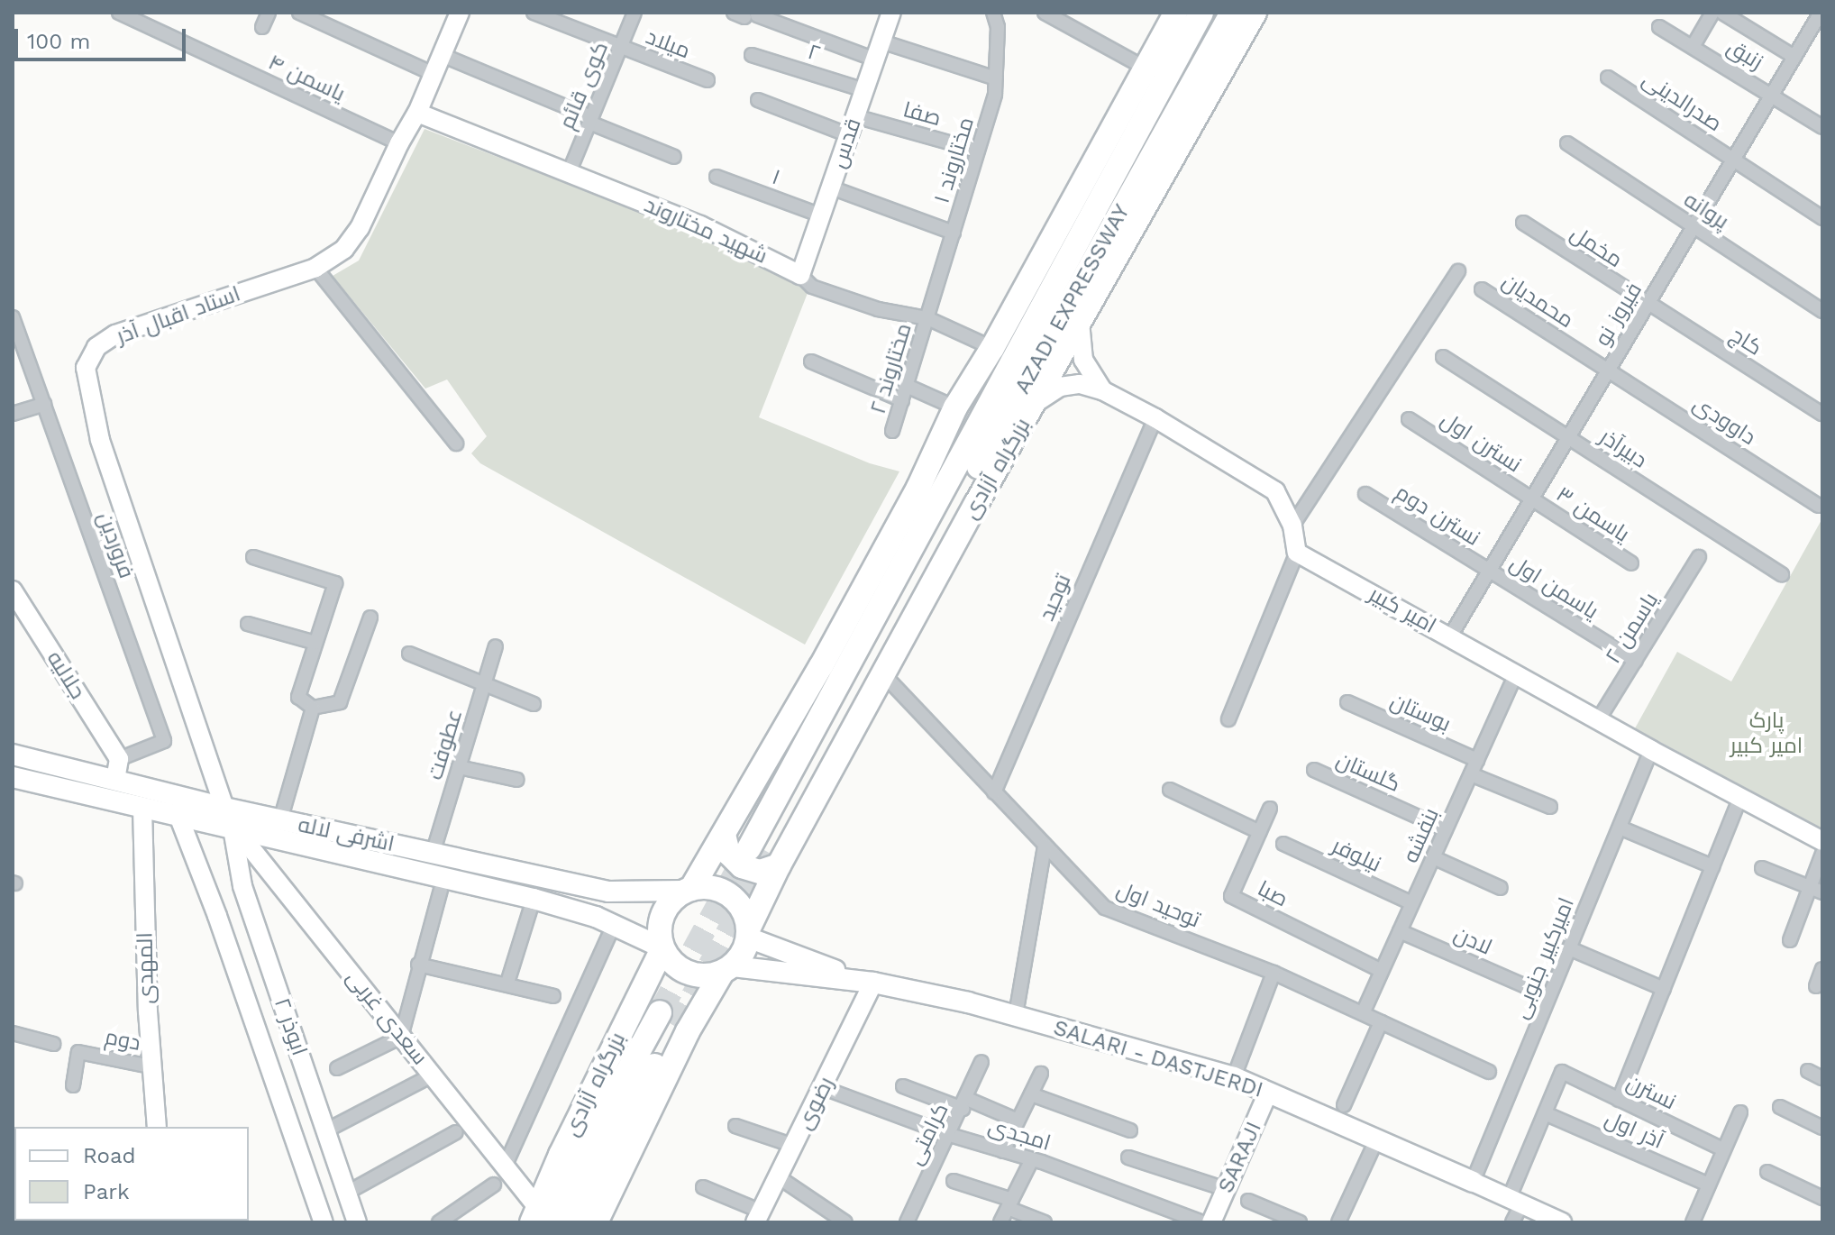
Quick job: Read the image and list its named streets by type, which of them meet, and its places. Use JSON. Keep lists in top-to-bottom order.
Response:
{
  "streets": {
    "highway": ["AZADI EXPRESSWAY", "بزرگراه آزادی"],
    "main road": ["اشرفی لاله", "SALARI - DASTJERDI"],
    "street": [
      "میلاد",
      "۲",
      "زنبق",
      "یاسمن ۴",
      "کوی قائم",
      "صدرالدینی",
      "صفا",
      "قدس",
      "مختاروند ۱",
      "۱",
      "پروانه",
      "شهید مختاروند",
      "مخمل",
      "محمدیان",
      "فیروز نو",
      "استاد اقبال آذر",
      "کاج",
      "مختاروند ۲",
      "داوودی",
      "نسترن اول",
      "دبیرآذر",
      "یاسمن ۳",
      "نسترن دوم",
      "فروردین",
      "یاسمن اول",
      "توحید",
      "امیر کبیر",
      "یاسمن ۲",
      "جلالیه",
      "بوستان",
      "عطوفت",
      "گلستان",
      "بنفشه",
      "نیلوفر",
      "صبا",
      "توحید اول",
      "لادن",
      "امیرکبیر جنوبی",
      "المهدی",
      "سعدی غربی",
      "ابوذر ۲",
      "دوم",
      "نسترن",
      "رضوی",
      "آذر اول",
      "کرامتی",
      "امجدی",
      "SARAJI"
    ]
  },
  "crossings": [
    ["میلاد", "کوی قائم"],
    ["۲", "قدس"],
    ["زنبق", "فیروز نو"],
    ["یاسمن ۴", "استاد اقبال آذر"],
    ["کوی قائم", "شهید مختاروند"],
    ["صدرالدینی", "فیروز نو"],
    ["صفا", "قدس"],
    ["صفا", "مختاروند ۱"],
    ["قدس", "۱"],
    ["قدس", "شهید مختاروند"],
    ["مختاروند ۱", "شهید مختاروند"],
    ["مختاروند ۱", "مختاروند ۲"],
    ["پروانه", "فیروز نو"],
    ["شهید مختاروند", "استاد اقبال آذر"],
    ["شهید مختاروند", "مختاروند ۲"],
    ["مخمل", "فیروز نو"],
    ["مخمل", "کاج"],
    ["AZADI EXPRESSWAY", "بزرگراه آزادی"],
    ["محمدیان", "فیروز نو"],
    ["محمدیان", "داوودی"],
    ["فیروز نو", "کاج"],
    ["فیروز نو", "داوودی"],
    ["فیروز نو", "نسترن اول"],
    ["فیروز نو", "دبیرآذر"],
    ["فیروز نو", "یاسمن ۳"],
    ["فیروز نو", "نسترن دوم"],
    ["فیروز نو", "یاسمن اول"],
    ["فیروز نو", "امیر کبیر"],
    ["استاد اقبال آذر", "اشرفی لاله"],
    ["نسترن اول", "یاسمن ۳"],
    ["بزرگراه آزادی", "اشرفی لاله"],
    ["بزرگراه آزادی", "توحید اول"],
    ["بزرگراه آزادی", "سعدی غربی"],
    ["بزرگراه آزادی", "SALARI - DASTJERDI"],
    ["نسترن دوم", "یاسمن اول"],
    ["فروردین", "جلالیه"],
    ["یاسمن اول", "یاسمن ۲"],
    ["توحید", "توحید اول"],
    ["امیر کبیر", "یاسمن ۲"],
    ["امیر کبیر", "بنفشه"],
    ["امیر کبیر", "امیرکبیر جنوبی"],
    ["بوستان", "بنفشه"],
    ["عطوفت", "اشرفی لاله"],
    ["گلستان", "بنفشه"],
    ["اشرفی لاله", "المهدی"],
    ["اشرفی لاله", "سعدی غربی"],
    ["اشرفی لاله", "ابوذر ۲"],
    ["اشرفی لاله", "SALARI - DASTJERDI"],
    ["بنفشه", "نیلوفر"],
    ["بنفشه", "صبا"],
    ["بنفشه", "توحید اول"],
    ["بنفشه", "لادن"],
    ["امیرکبیر جنوبی", "SALARI - DASTJERDI"],
    ["المهدی", "دوم"],
    ["سعدی غربی", "ابوذر ۲"],
    ["SALARI - DASTJERDI", "رضوی"],
    ["SALARI - DASTJERDI", "SARAJI"],
    ["نسترن", "آذر اول"],
    ["رضوی", "امجدی"],
    ["کرامتی", "امجدی"]
  ],
  "parks": ["پارک امیر کبیر"],
  "legend": ["Road", "Park"],
  "scale_bar": "100 m"
}
